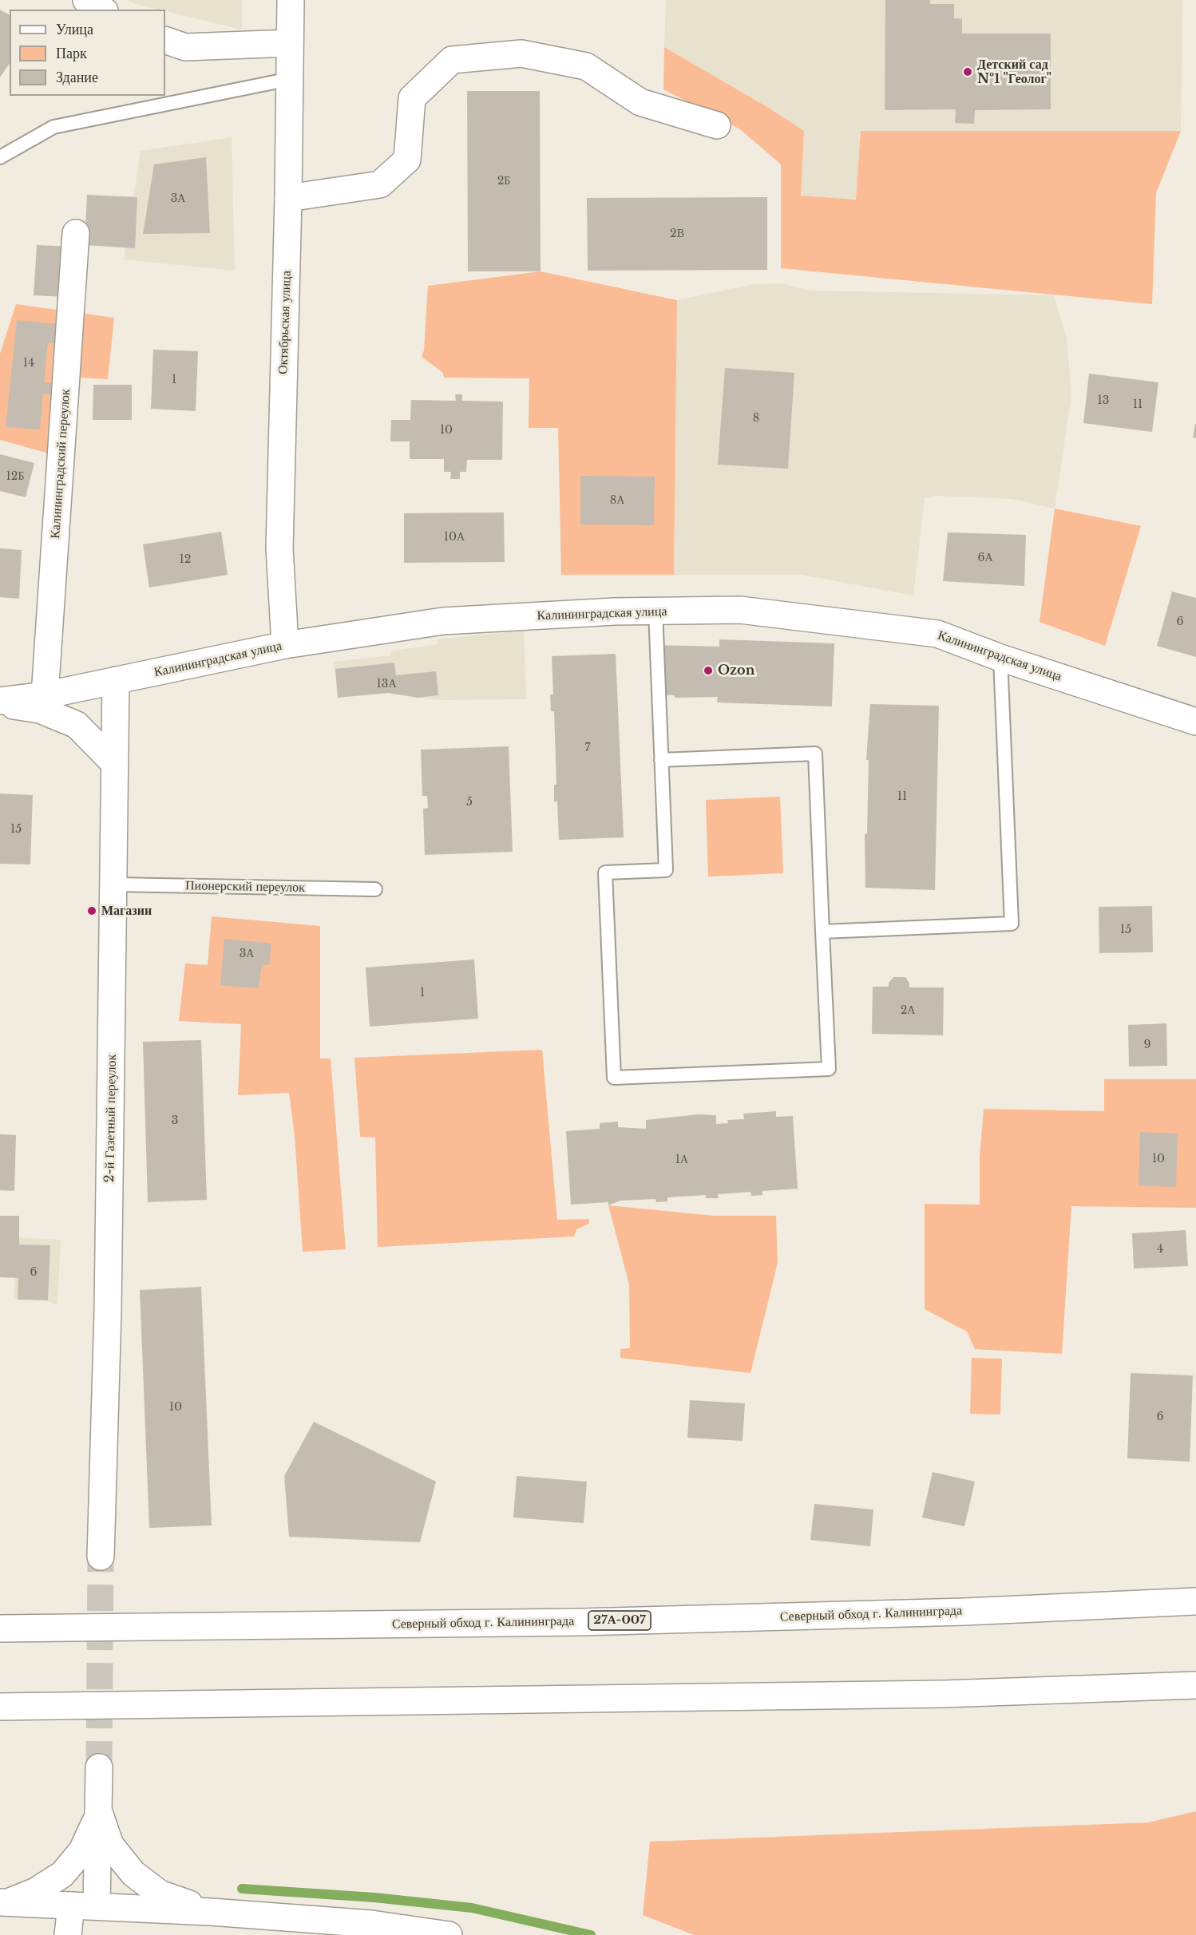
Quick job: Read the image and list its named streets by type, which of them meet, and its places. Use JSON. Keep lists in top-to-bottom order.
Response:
{
  "streets": {
    "main road": [
      "Октябрьская улица",
      "Калининградский переулок",
      "Калининградская улица",
      "2-й Газетный переулок",
      "Северный обход г. Калининграда",
      "27А-007"
    ],
    "lane": ["Пионерский переулок"]
  },
  "crossings": [
    ["Октябрьская улица", "Калининградская улица"],
    ["Калининградский переулок", "Калининградская улица"],
    ["Калининградская улица", "2-й Газетный переулок"],
    ["Пионерский переулок", "2-й Газетный переулок"]
  ],
  "places": ["Детский сад №1 \"Геолог\"", "Ozon", "Магазин"],
  "house_numbers": [
    "2Б",
    "3А",
    "2В",
    "14",
    "1",
    "13",
    "11",
    "8",
    "10",
    "12Б",
    "8А",
    "10А",
    "6А",
    "12",
    "6",
    "13А",
    "7",
    "11",
    "5",
    "15",
    "15",
    "3А",
    "1",
    "2А",
    "9",
    "3",
    "10",
    "1А",
    "4",
    "6",
    "10",
    "6"
  ],
  "legend": ["Улица", "Парк", "Здание"]
}
